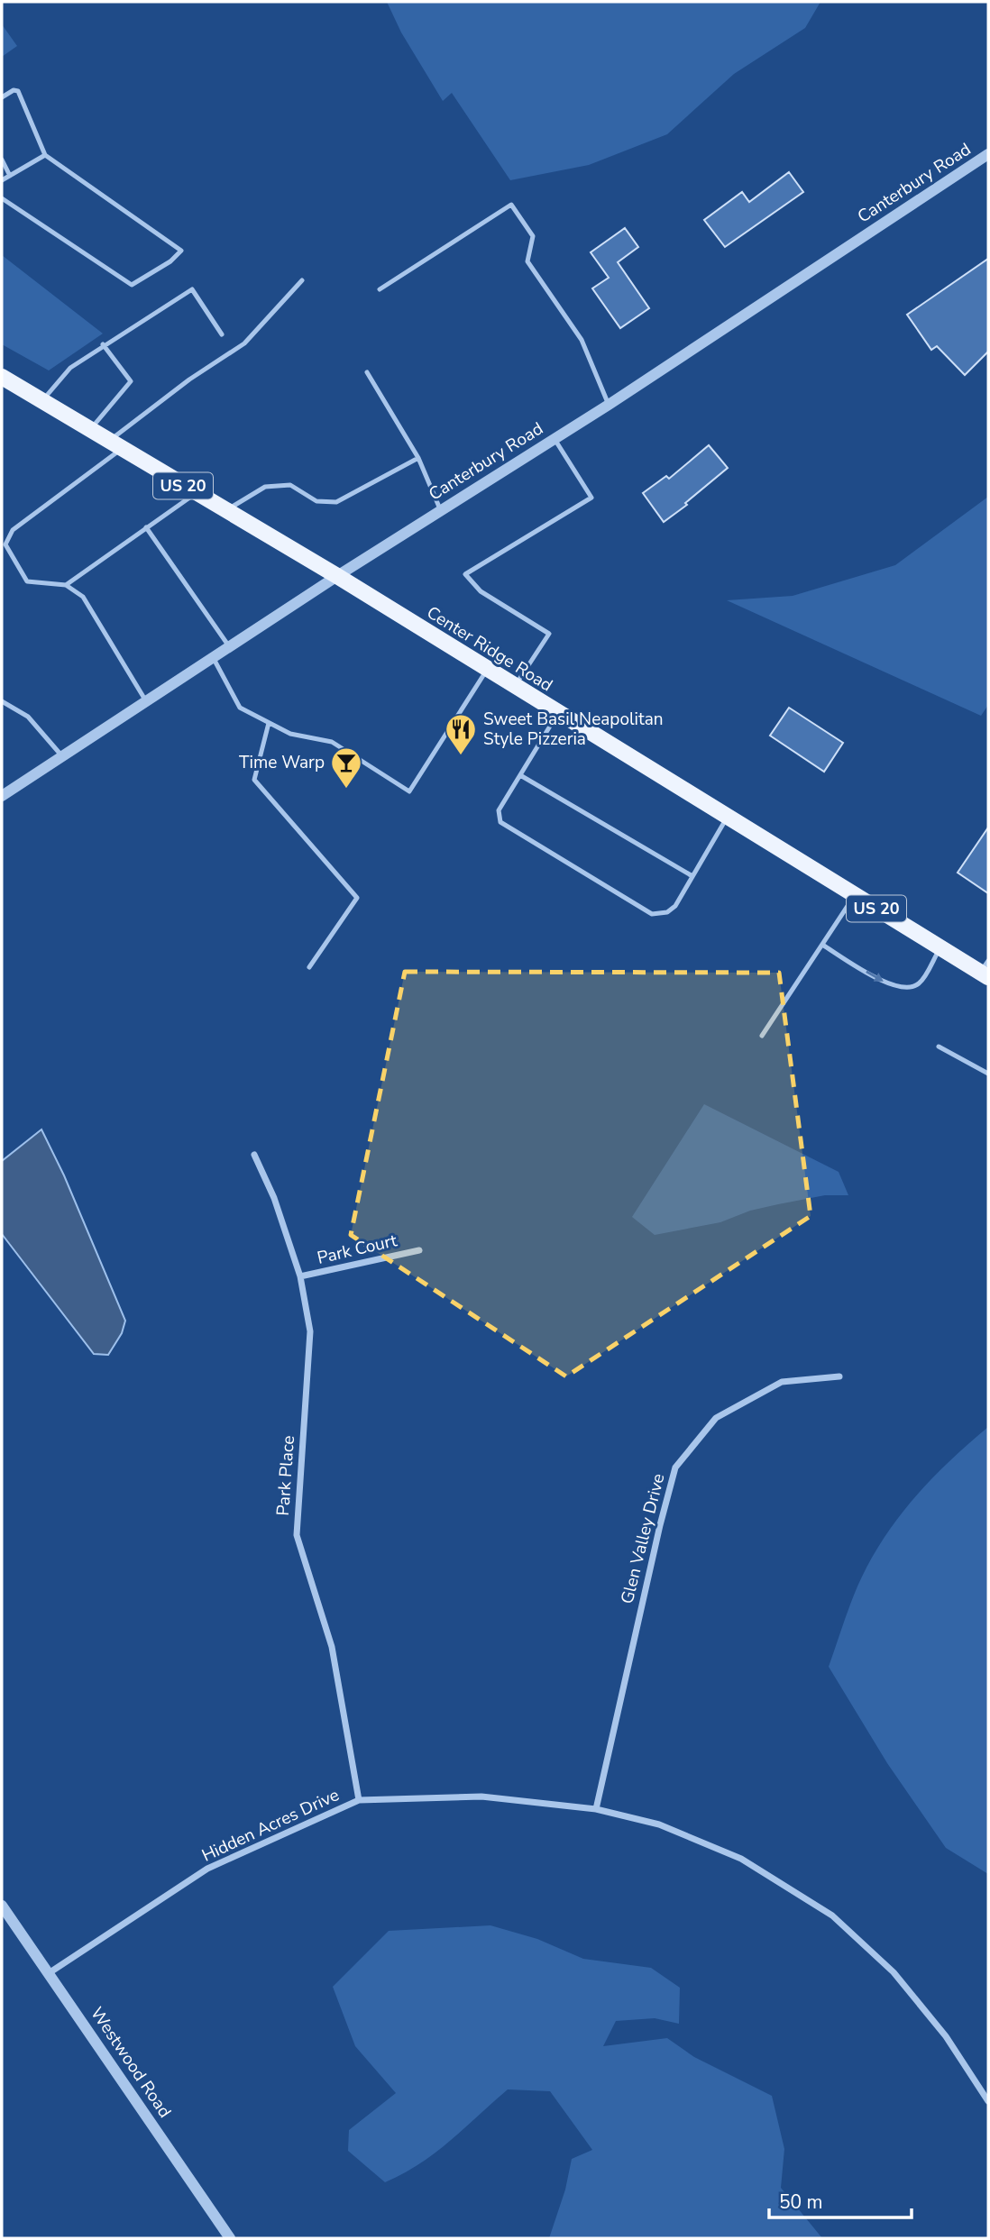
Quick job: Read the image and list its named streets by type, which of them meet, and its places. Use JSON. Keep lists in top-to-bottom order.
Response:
{
  "streets": {
    "main road": ["US 20", "Center Ridge Road"],
    "street": [
      "Canterbury Road",
      "Park Court",
      "Park Place",
      "Glen Valley Drive",
      "Hidden Acres Drive",
      "Westwood Road"
    ]
  },
  "crossings": [
    ["Canterbury Road", "Center Ridge Road"],
    ["Park Court", "Park Place"],
    ["Park Place", "Hidden Acres Drive"],
    ["Glen Valley Drive", "Hidden Acres Drive"],
    ["Hidden Acres Drive", "Westwood Road"]
  ],
  "places": {
    "restaurant": ["Sweet Basil Neapolitan Style Pizzeria"],
    "bar": ["Time Warp"]
  },
  "scale_bar": "50 m"
}
